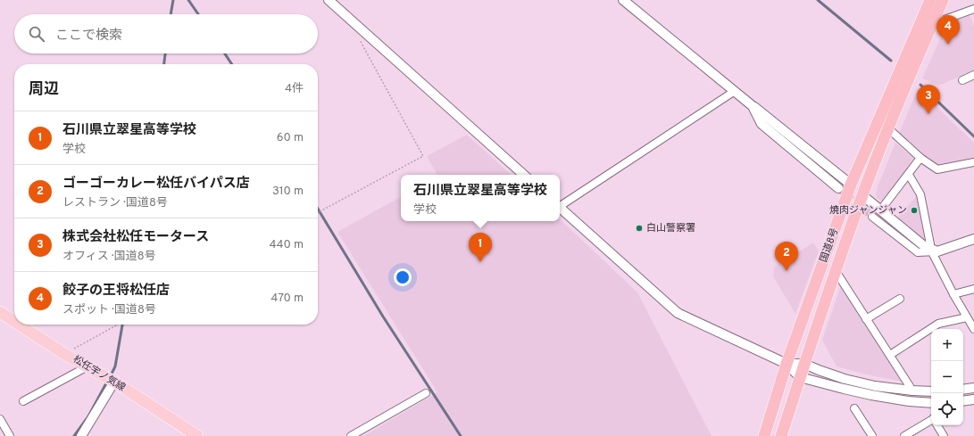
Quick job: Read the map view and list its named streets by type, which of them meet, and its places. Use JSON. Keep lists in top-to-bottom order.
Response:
{
  "streets": {
    "highway": ["国道8号"],
    "main road": ["松任宇ノ気線"]
  },
  "places": ["焼肉ジャンジャン", "白山警察署"],
  "page": {
    "search": "ここで検索",
    "pins": [
      "4",
      "3",
      "1",
      "2"
    ],
    "heading": ["周辺", "4件"],
    "list": [
      {
        "mark": "1",
        "name": "石川県立翠星高等学校",
        "note": "学校",
        "value": "60 m"
      },
      {
        "mark": "2",
        "name": "ゴーゴーカレー松任バイパス店",
        "note": "レストラン · 国道8号",
        "value": "310 m"
      },
      {
        "mark": "3",
        "name": "株式会社松任モータース",
        "note": "オフィス · 国道8号",
        "value": "440 m"
      },
      {
        "mark": "4",
        "name": "餃子の王将松任店",
        "note": "スポット · 国道8号",
        "value": "470 m"
      }
    ],
    "popup": ["石川県立翠星高等学校", "学校"],
    "map_buttons": ["+", "−"]
  }
}
